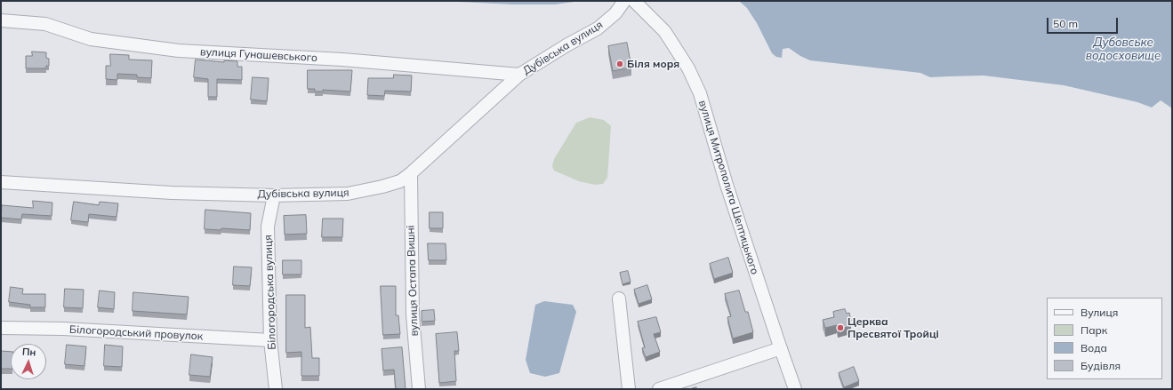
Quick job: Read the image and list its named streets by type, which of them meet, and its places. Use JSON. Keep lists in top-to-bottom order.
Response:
{
  "streets": {
    "street": [
      "Дубівська вулиця",
      "вулиця Гунашевського",
      "вулиця Митрополита Шептицького",
      "вулиця Остапа Вишні",
      "Білогородська вулиця",
      "Білогородський провулок"
    ]
  },
  "crossings": [
    ["Дубівська вулиця", "вулиця Гунашевського"],
    ["Дубівська вулиця", "вулиця Остапа Вишні"],
    ["Дубівська вулиця", "Білогородська вулиця"],
    ["Білогородська вулиця", "Білогородський провулок"]
  ],
  "water": ["Дубовське водосховище"],
  "places": ["Біля моря", "Церква Пресвятої Тройці"],
  "legend": [
    "Вулиця",
    "Парк",
    "Вода",
    "Будівля"
  ],
  "scale_bar": "50 m",
  "north": "top"
}
